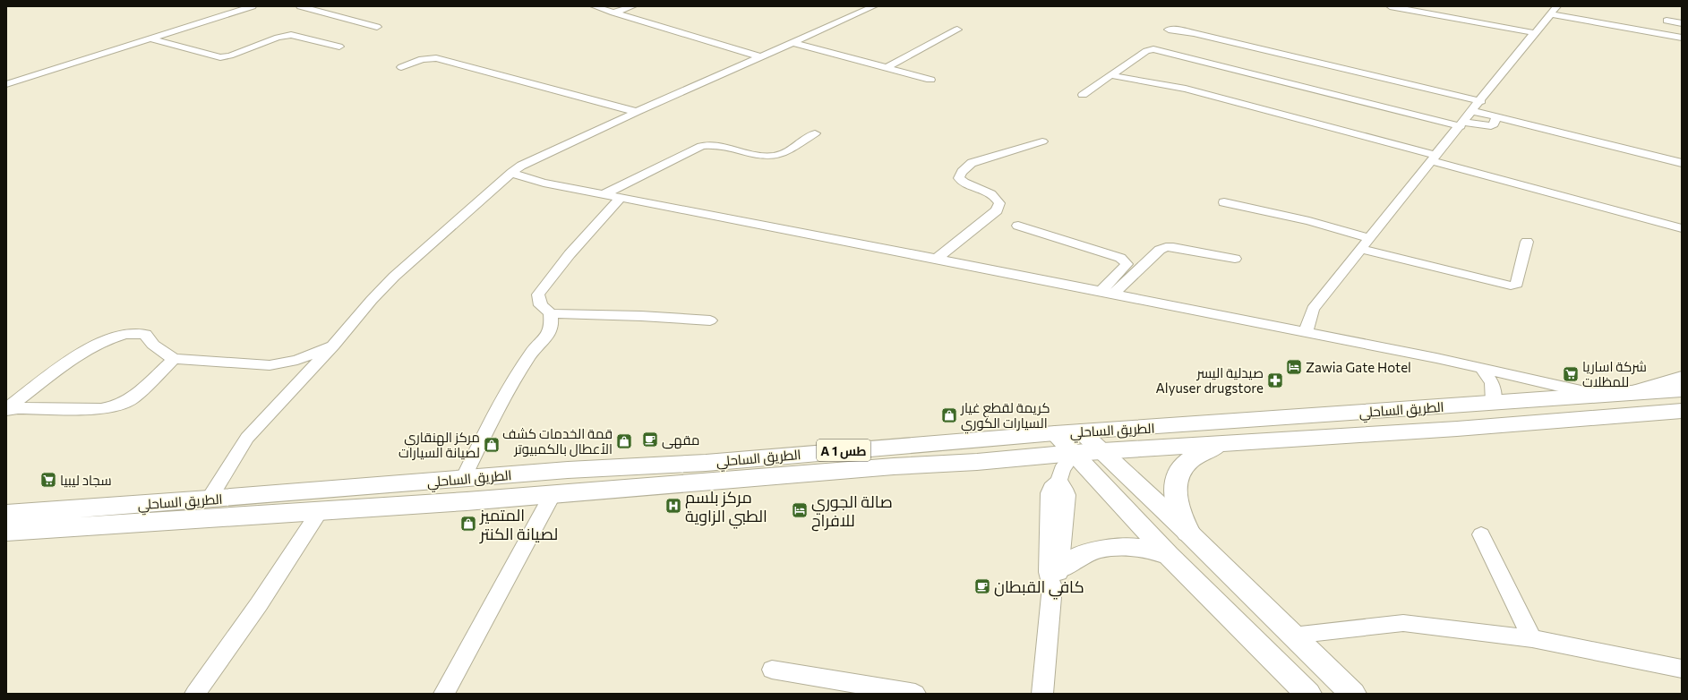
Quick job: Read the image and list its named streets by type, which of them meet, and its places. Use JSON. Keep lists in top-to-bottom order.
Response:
{
  "streets": {
    "highway": ["الطريق الساحلي", "A 1 طس"]
  },
  "places": {
    "hotel": ["Zawia Gate Hotel", "صالة الجوري للافراح"],
    "supermarket": ["شركة اساريا للمظلات", "سجاد ليبيا"],
    "pharmacy": ["صيدلية اليسر Alyuser drugstore"],
    "shop": [
      "كريمة لقطع غيار السيارات الكوري",
      "قمة الخدمات كشف الأعطال بالكمبيوتر",
      "مركز الهنقاري لصيانة السيارات",
      "المتميز لصيانة الكنتر"
    ],
    "cafe": ["مقهى", "كافي القبطان"],
    "hospital": ["مركز بلسم الطبي الزاوية"]
  }
}
